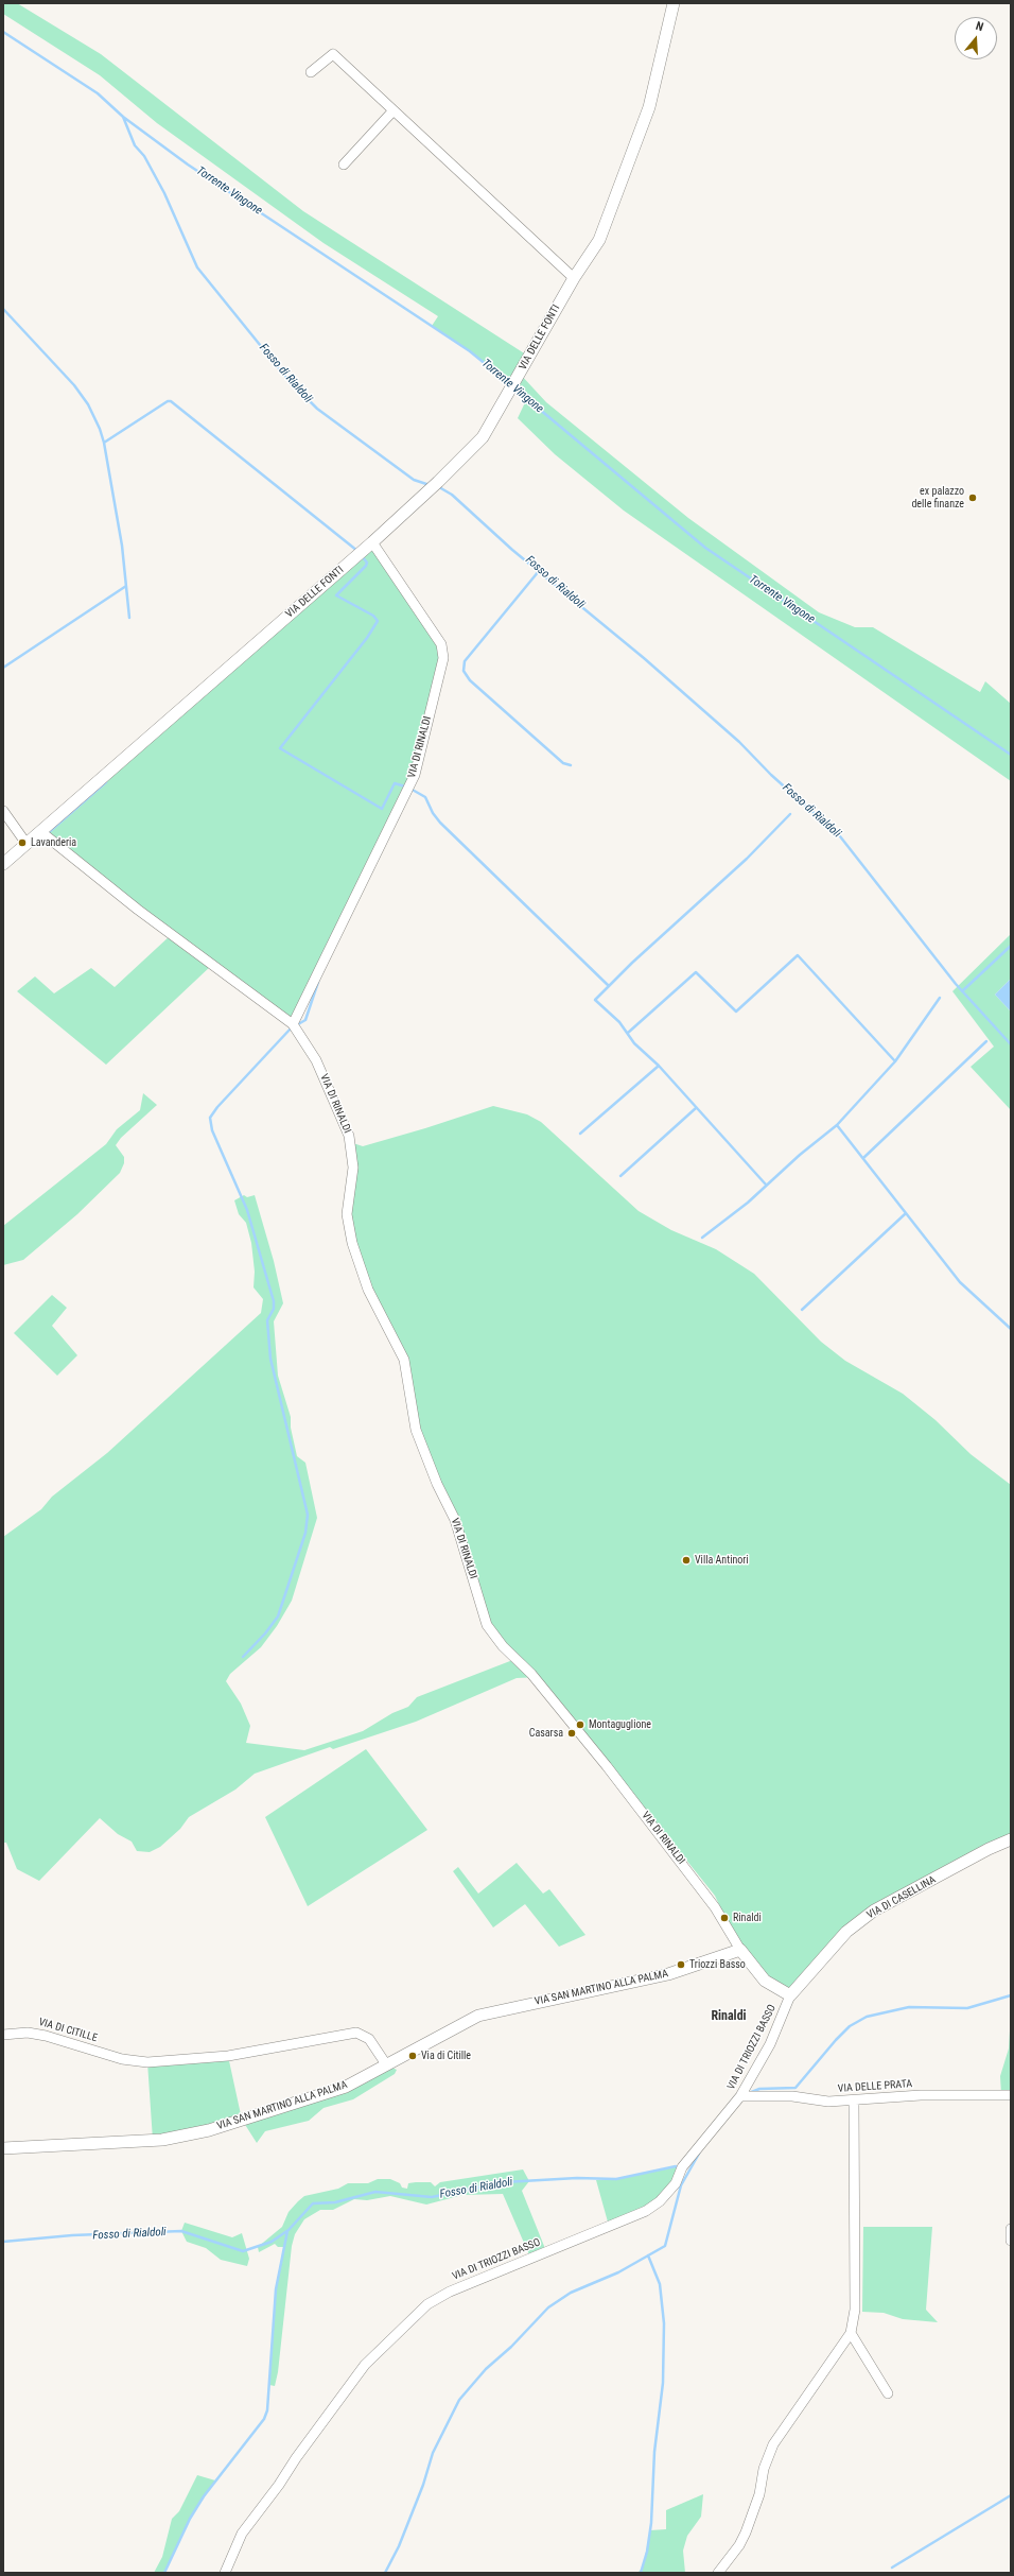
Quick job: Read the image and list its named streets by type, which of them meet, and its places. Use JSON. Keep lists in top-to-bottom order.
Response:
{
  "streets": {
    "street": [
      "VIA DELLE FONTI",
      "VIA DI RINALDI",
      "VIA DI CASELLINA",
      "VIA SAN MARTINO ALLA PALMA",
      "VIA DI CITILLE",
      "VIA DI TRIOZZI BASSO",
      "VIA DELLE PRATA"
    ]
  },
  "crossings": [
    ["VIA DELLE FONTI", "VIA DI RINALDI"],
    ["VIA DI RINALDI", "VIA DI CASELLINA"],
    ["VIA DI RINALDI", "VIA SAN MARTINO ALLA PALMA"],
    ["VIA DI RINALDI", "VIA DI TRIOZZI BASSO"],
    ["VIA DI CASELLINA", "VIA DI TRIOZZI BASSO"],
    ["VIA SAN MARTINO ALLA PALMA", "VIA DI CITILLE"],
    ["VIA DI TRIOZZI BASSO", "VIA DELLE PRATA"]
  ],
  "districts": ["Rinaldi"],
  "water": ["Torrente Vingone", "Fosso di Rialdoli"],
  "places": [
    "ex palazzo delle finanze",
    "Lavanderia",
    "Villa Antinori",
    "Montaguglione",
    "Casarsa",
    "Rinaldi",
    "Triozzi Basso",
    "Via di Citille"
  ],
  "north": "top"
}
